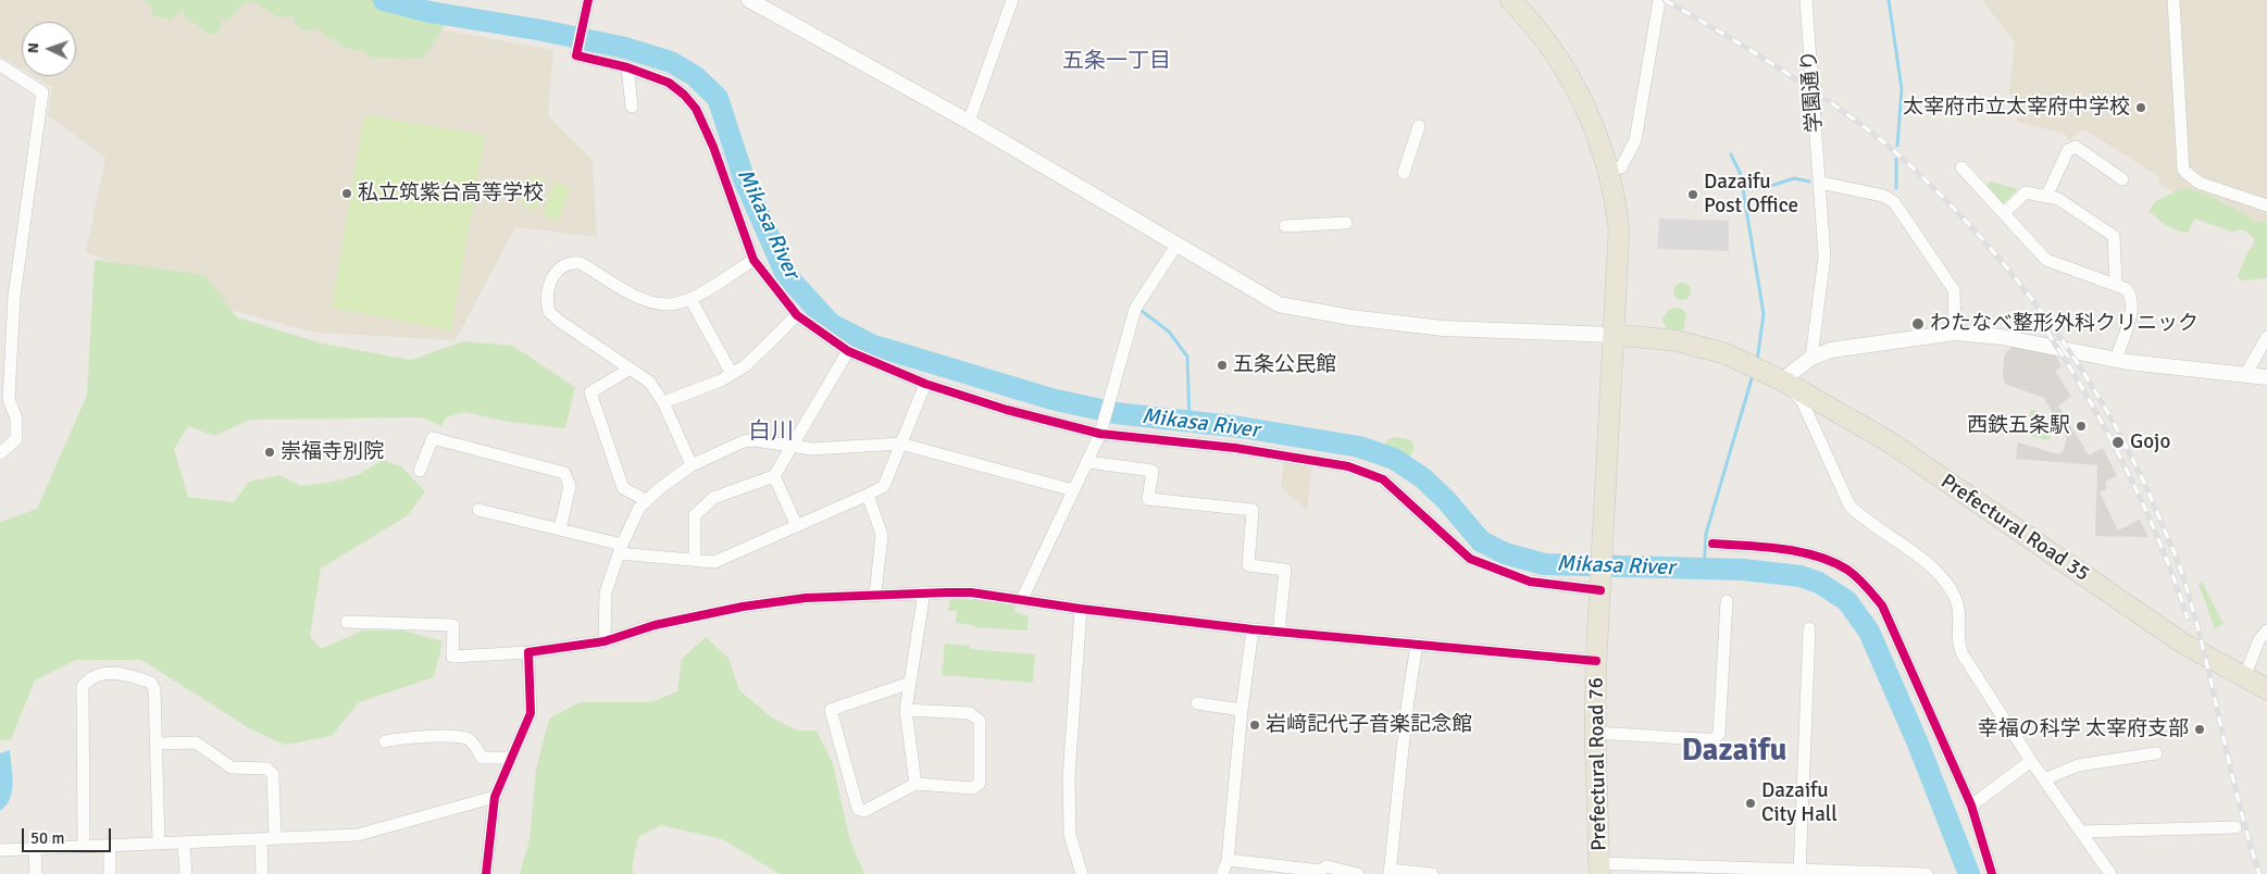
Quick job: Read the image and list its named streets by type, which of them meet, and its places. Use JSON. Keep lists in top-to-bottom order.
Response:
{
  "streets": {
    "main road": ["Prefectural Road 35", "Prefectural Road 76"],
    "street": ["学園通り"]
  },
  "crossings": [
    ["Prefectural Road 35", "Prefectural Road 76"]
  ],
  "districts": ["五条一丁目", "白川", "Dazaifu"],
  "water": ["Mikasa River"],
  "places": [
    "太宰府市立太宰府中学校",
    "私立筑紫台高等学校",
    "Dazaifu Post Office",
    "わたなべ整形外科クリニック",
    "五条公民館",
    "西鉄五条駅",
    "Gojo",
    "崇福寺別院",
    "岩﨑記代子音楽記念館",
    "幸福の科学 太宰府支部",
    "Dazaifu City Hall"
  ],
  "scale_bar": "50 m",
  "north": "left"
}
